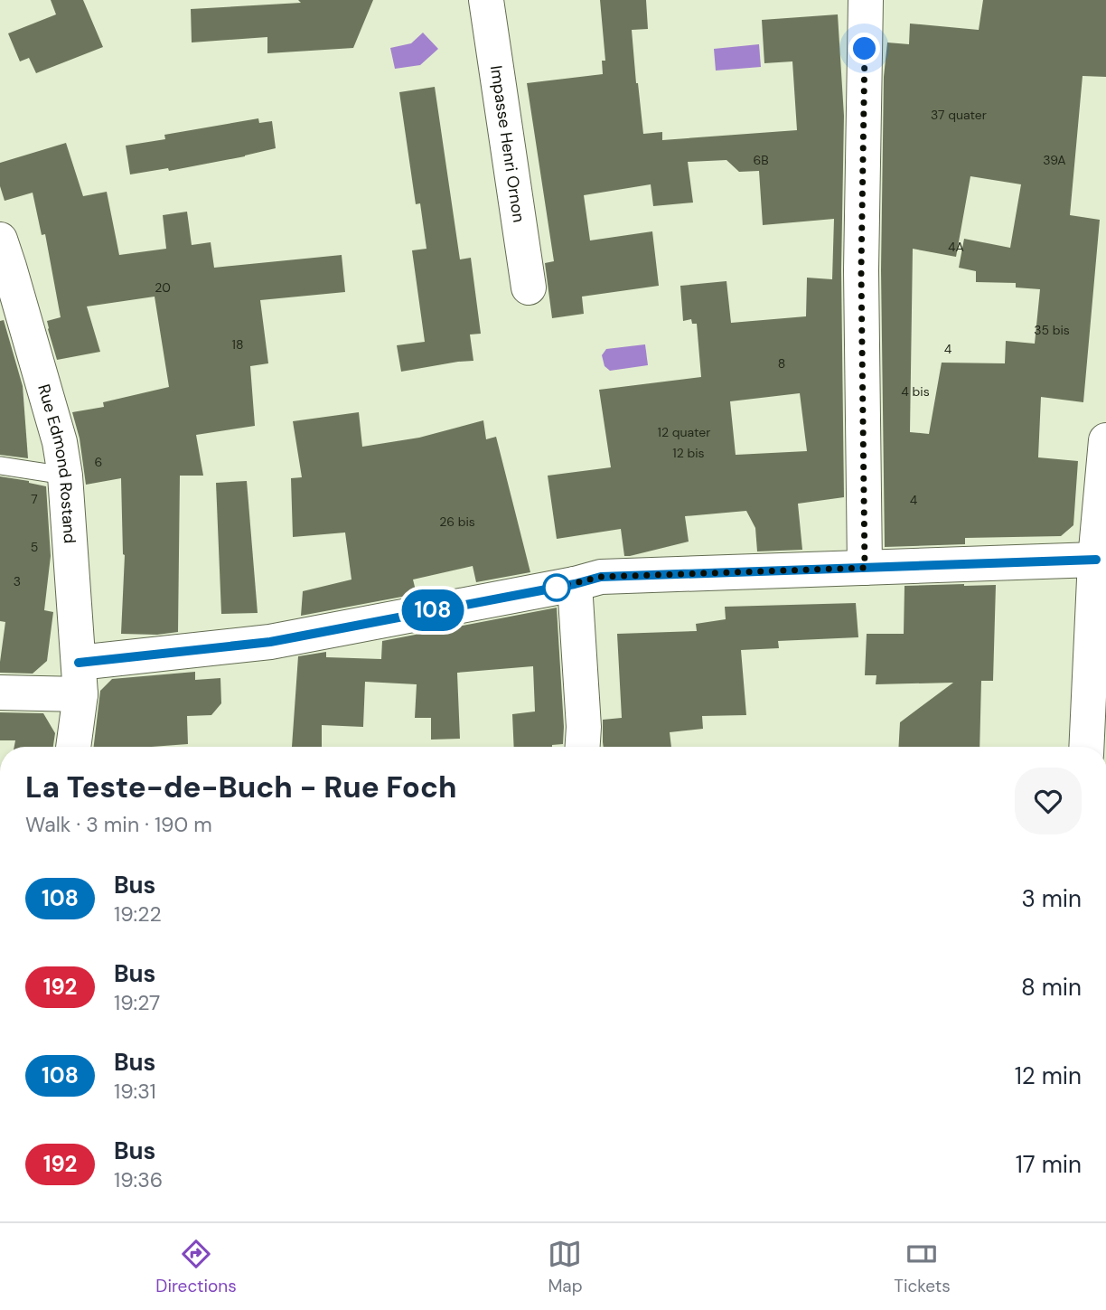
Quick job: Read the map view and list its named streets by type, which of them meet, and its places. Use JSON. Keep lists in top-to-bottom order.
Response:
{
  "streets": {
    "street": ["Impasse Henri Ornon", "Rue Edmond Rostand"]
  },
  "lines": ["bus line 108"],
  "house_numbers": [
    "37 quater",
    "6B",
    "39A",
    "4A",
    "20",
    "35 bis",
    "18",
    "4",
    "8",
    "4 bis",
    "12 quater",
    "12 bis",
    "6",
    "7",
    "4",
    "26 bis",
    "5",
    "3"
  ],
  "page": {
    "on_map": "108",
    "heading": ["La Teste-de-Buch - Rue Foch", "Walk · 3 min · 190 m"],
    "list": [
      {
        "mark": "108",
        "name": "Bus",
        "note": "19:22",
        "value": "3 min"
      },
      {
        "mark": "192",
        "name": "Bus",
        "note": "19:27",
        "value": "8 min"
      },
      {
        "mark": "108",
        "name": "Bus",
        "note": "19:31",
        "value": "12 min"
      },
      {
        "mark": "192",
        "name": "Bus",
        "note": "19:36",
        "value": "17 min"
      }
    ],
    "tabs": ["Directions", "Map", "Tickets"]
  }
}
